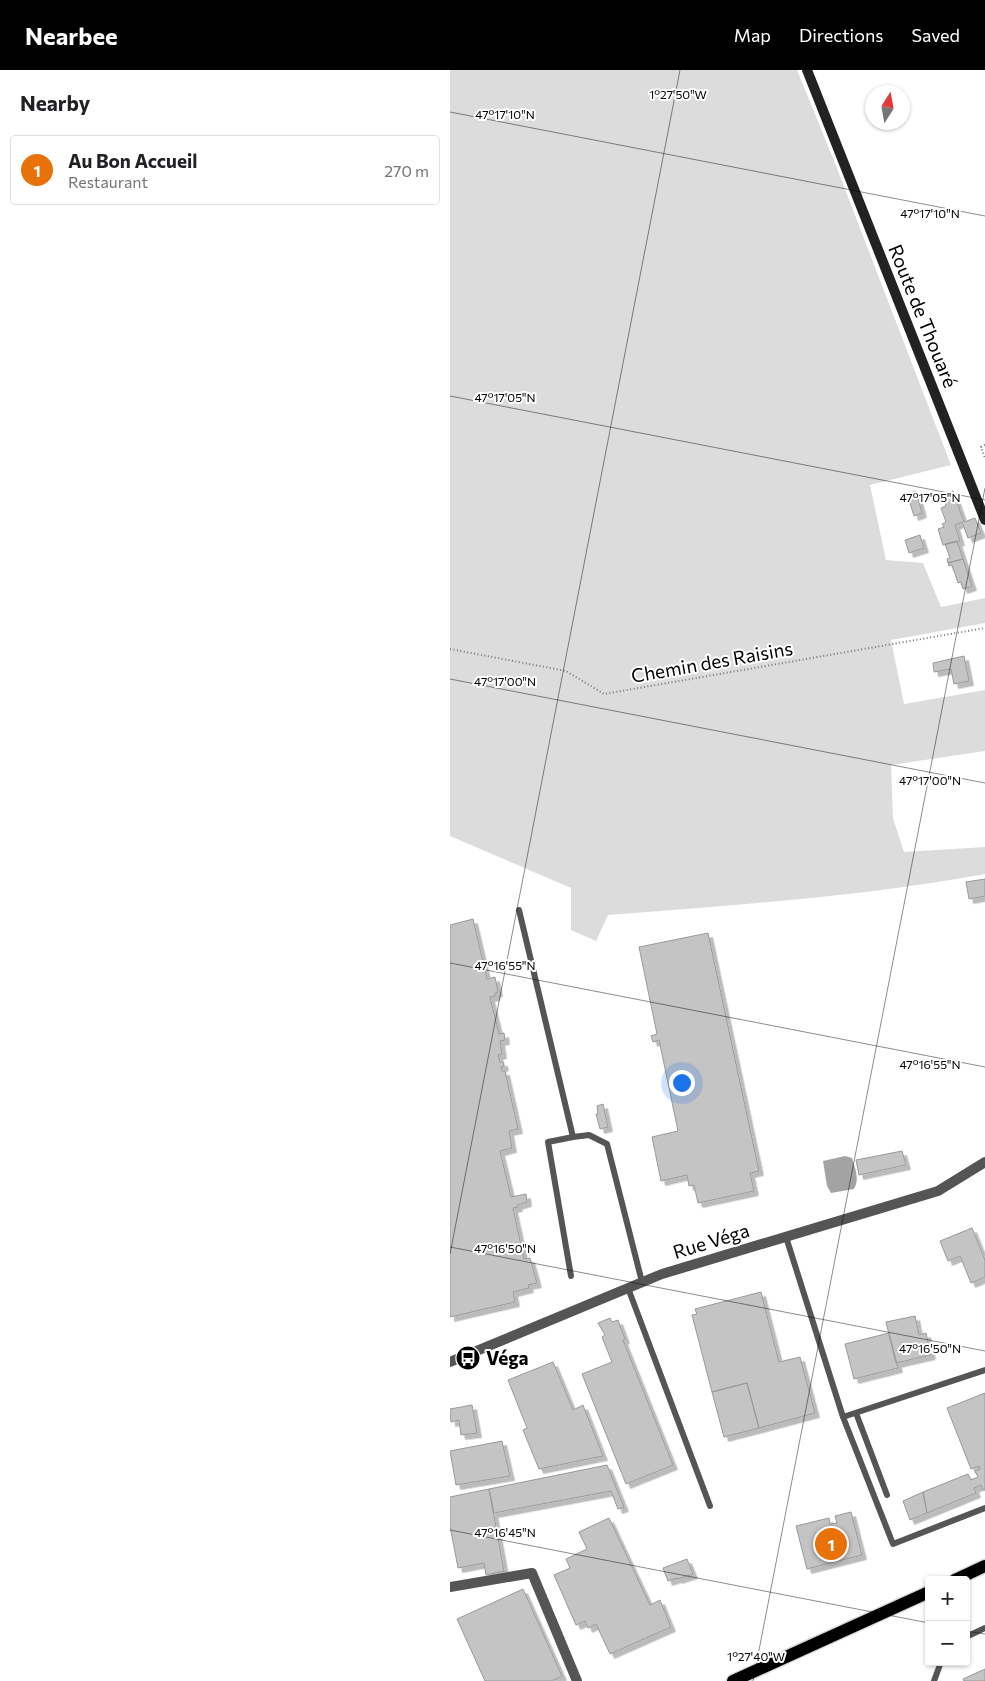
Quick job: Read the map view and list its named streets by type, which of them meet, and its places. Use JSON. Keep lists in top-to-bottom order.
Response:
{
  "streets": {
    "main road": ["Route de Thouaré"],
    "street": ["Rue Véga"],
    "path": ["Chemin des Raisins"]
  },
  "places": {
    "bus stop": ["Véga"]
  },
  "north": "top",
  "page": {
    "header": "Nearbee",
    "nav": ["Map", "Directions", "Saved"],
    "heading": "Nearby",
    "list": [
      {
        "mark": "1",
        "name": "Au Bon Accueil",
        "note": "Restaurant",
        "value": "270 m"
      }
    ],
    "pins": "1",
    "map_buttons": ["+", "−"]
  },
  "coordinates": [
    "1°27'50\"W",
    "47°17'10\"N",
    "47°17'05\"N",
    "47°17'00\"N",
    "47°16'55\"N",
    "47°16'50\"N",
    "47°16'45\"N",
    "1°27'40\"W"
  ]
}
